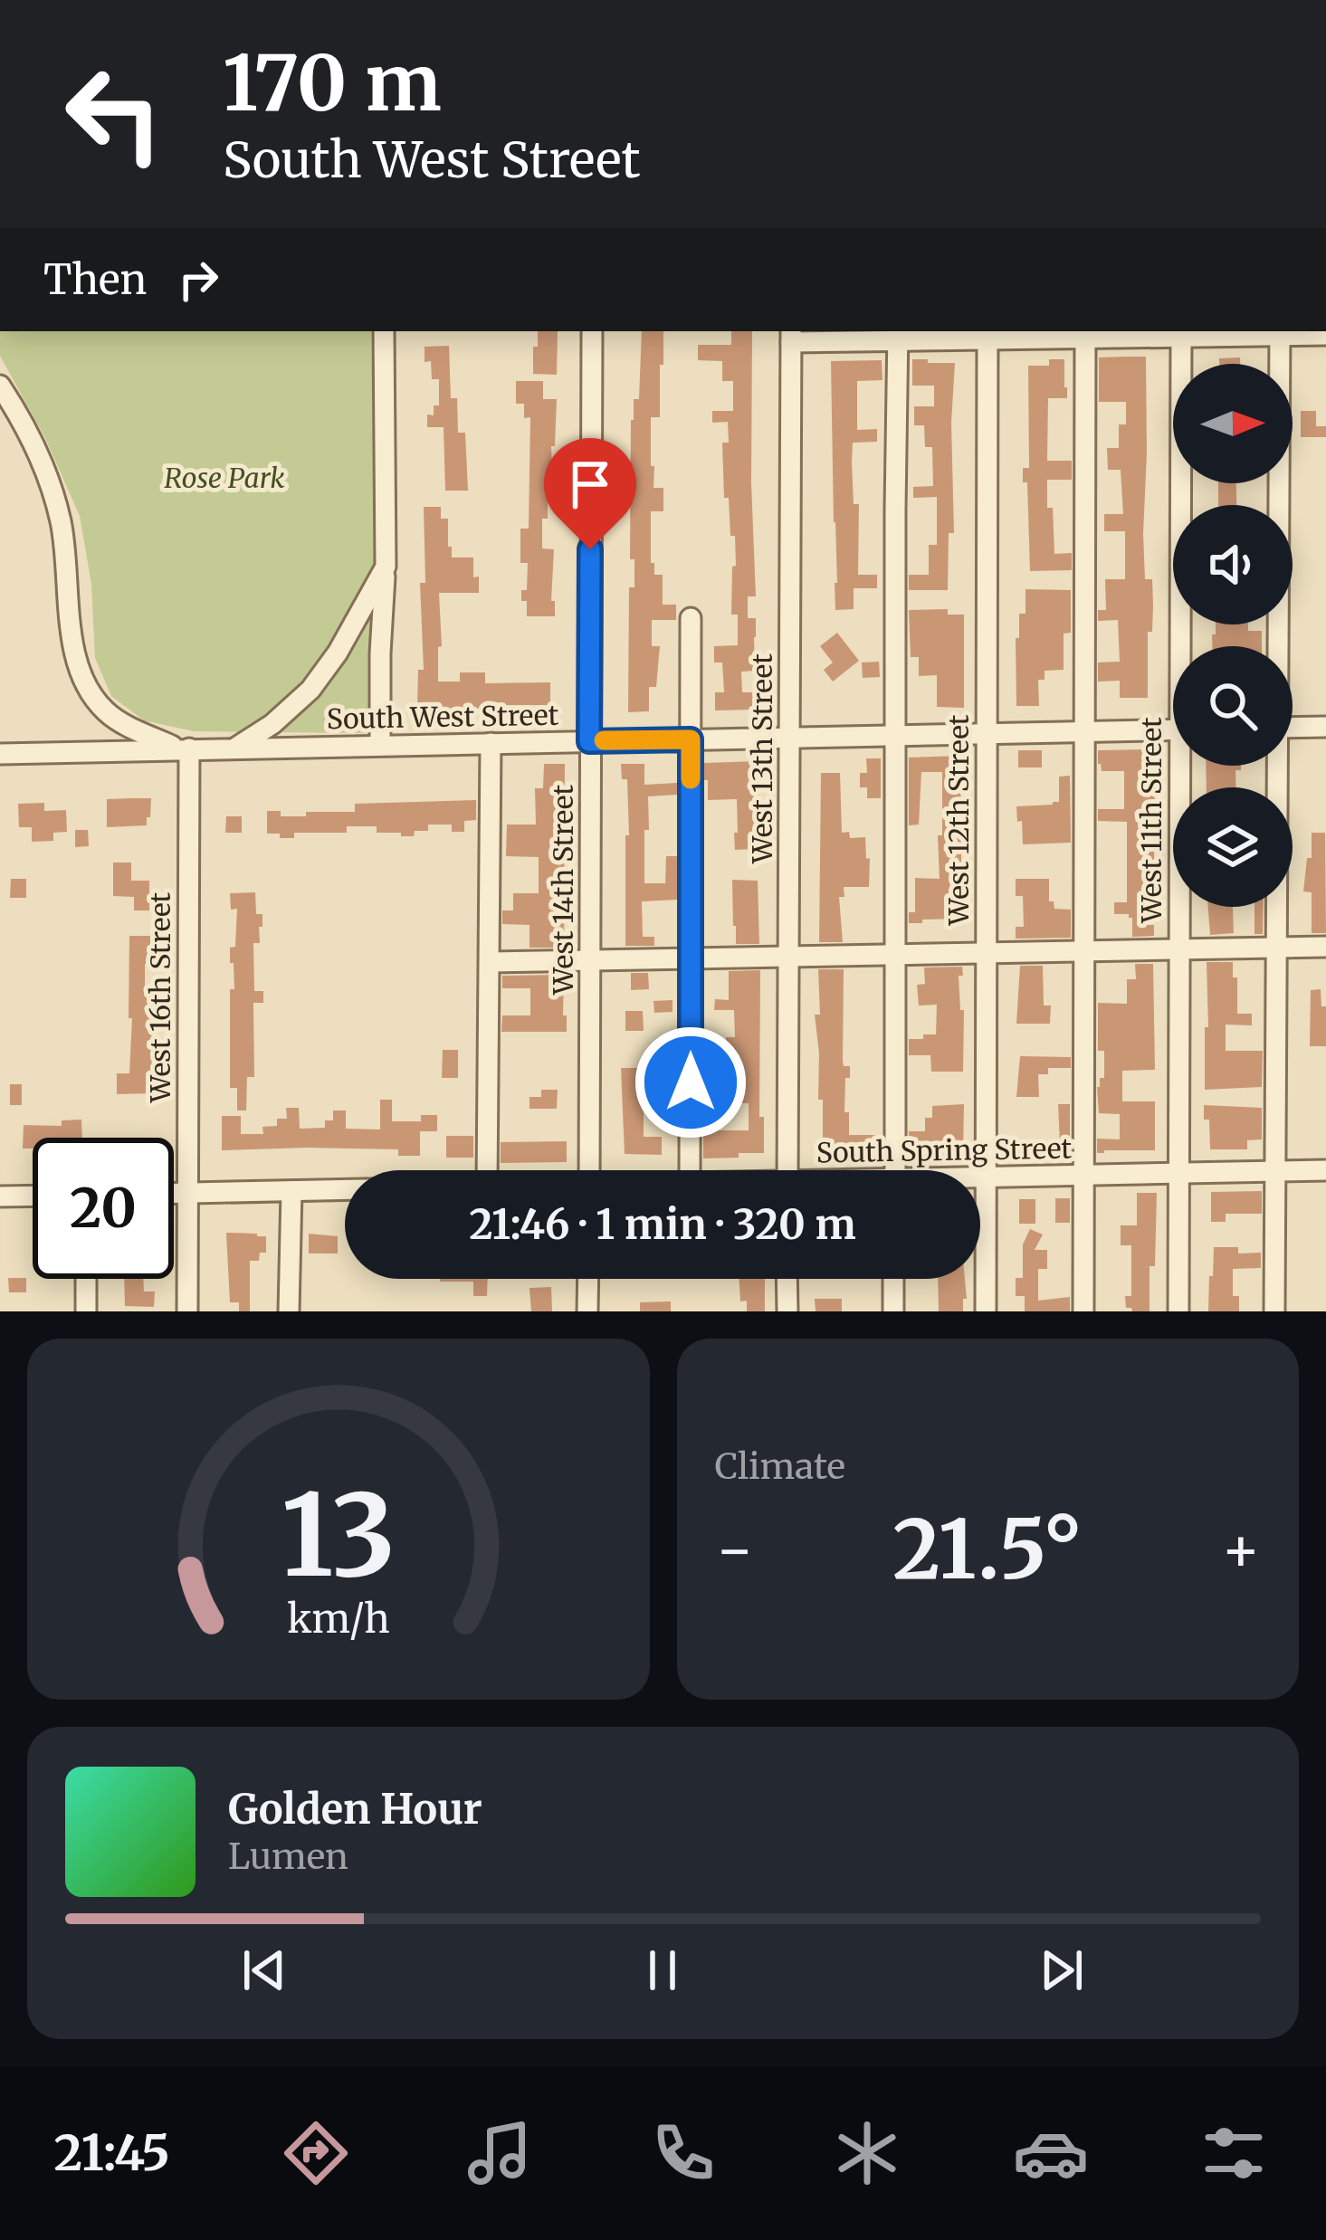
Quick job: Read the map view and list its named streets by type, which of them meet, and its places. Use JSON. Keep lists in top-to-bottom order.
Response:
{
  "streets": {
    "street": [
      "South West Street",
      "West 13th Street",
      "West 12th Street",
      "West 11th Street",
      "West 14th Street",
      "West 16th Street",
      "South Spring Street"
    ]
  },
  "crossings": [
    ["South West Street", "West 13th Street"],
    ["South West Street", "West 12th Street"],
    ["South West Street", "West 14th Street"],
    ["South West Street", "West 16th Street"],
    ["West 12th Street", "South Spring Street"],
    ["West 11th Street", "South Spring Street"],
    ["West 16th Street", "South Spring Street"]
  ],
  "parks": ["Rose Park"],
  "north": "right",
  "page": {
    "turn": ["170 m", "South West Street"],
    "then": "Then",
    "limit": "20",
    "trip": "21:46 · 1 min · 320 m",
    "tile": "Climate",
    "heat": ["−", "21.5°", "+"],
    "song": ["Golden Hour", "Lumen"],
    "tabs": "21:45",
    "gauge": ["13", "km/h"]
  }
}
